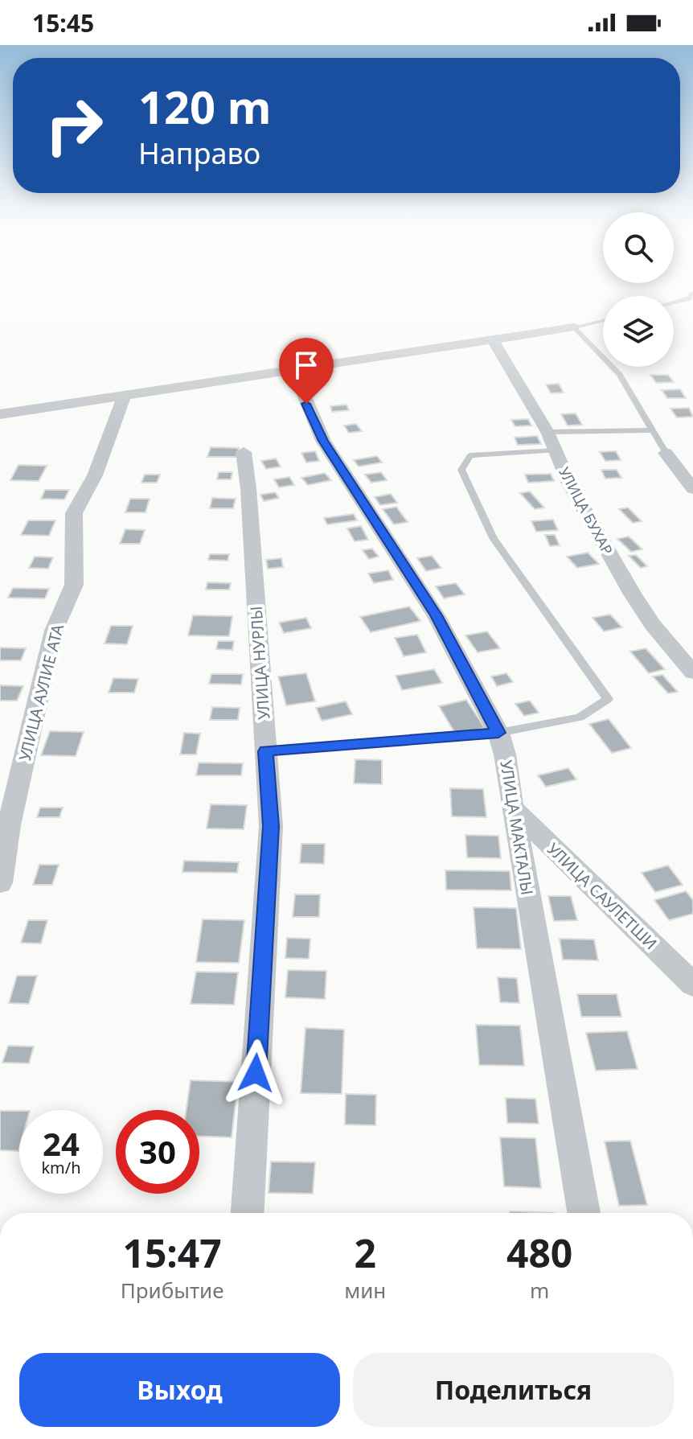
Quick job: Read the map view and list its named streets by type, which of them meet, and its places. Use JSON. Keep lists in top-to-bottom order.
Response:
{
  "streets": {
    "street": [
      "УЛИЦА БУХАР",
      "УЛИЦА НУРЛЫ",
      "УЛИЦА АУЛИЕ АТА",
      "УЛИЦА МАКТАЛЫ",
      "УЛИЦА САУЛЕТШИ"
    ]
  },
  "crossings": [
    ["УЛИЦА МАКТАЛЫ", "УЛИЦА САУЛЕТШИ"]
  ],
  "page": {
    "status": "15:45",
    "turn": ["120 m", "Направо"],
    "speed": "24 km/h",
    "limit": "30",
    "eta": [
      "15:47",
      "Прибытие",
      "2",
      "мин",
      "480",
      "m"
    ],
    "buttons": ["Выход", "Поделиться"]
  }
}
